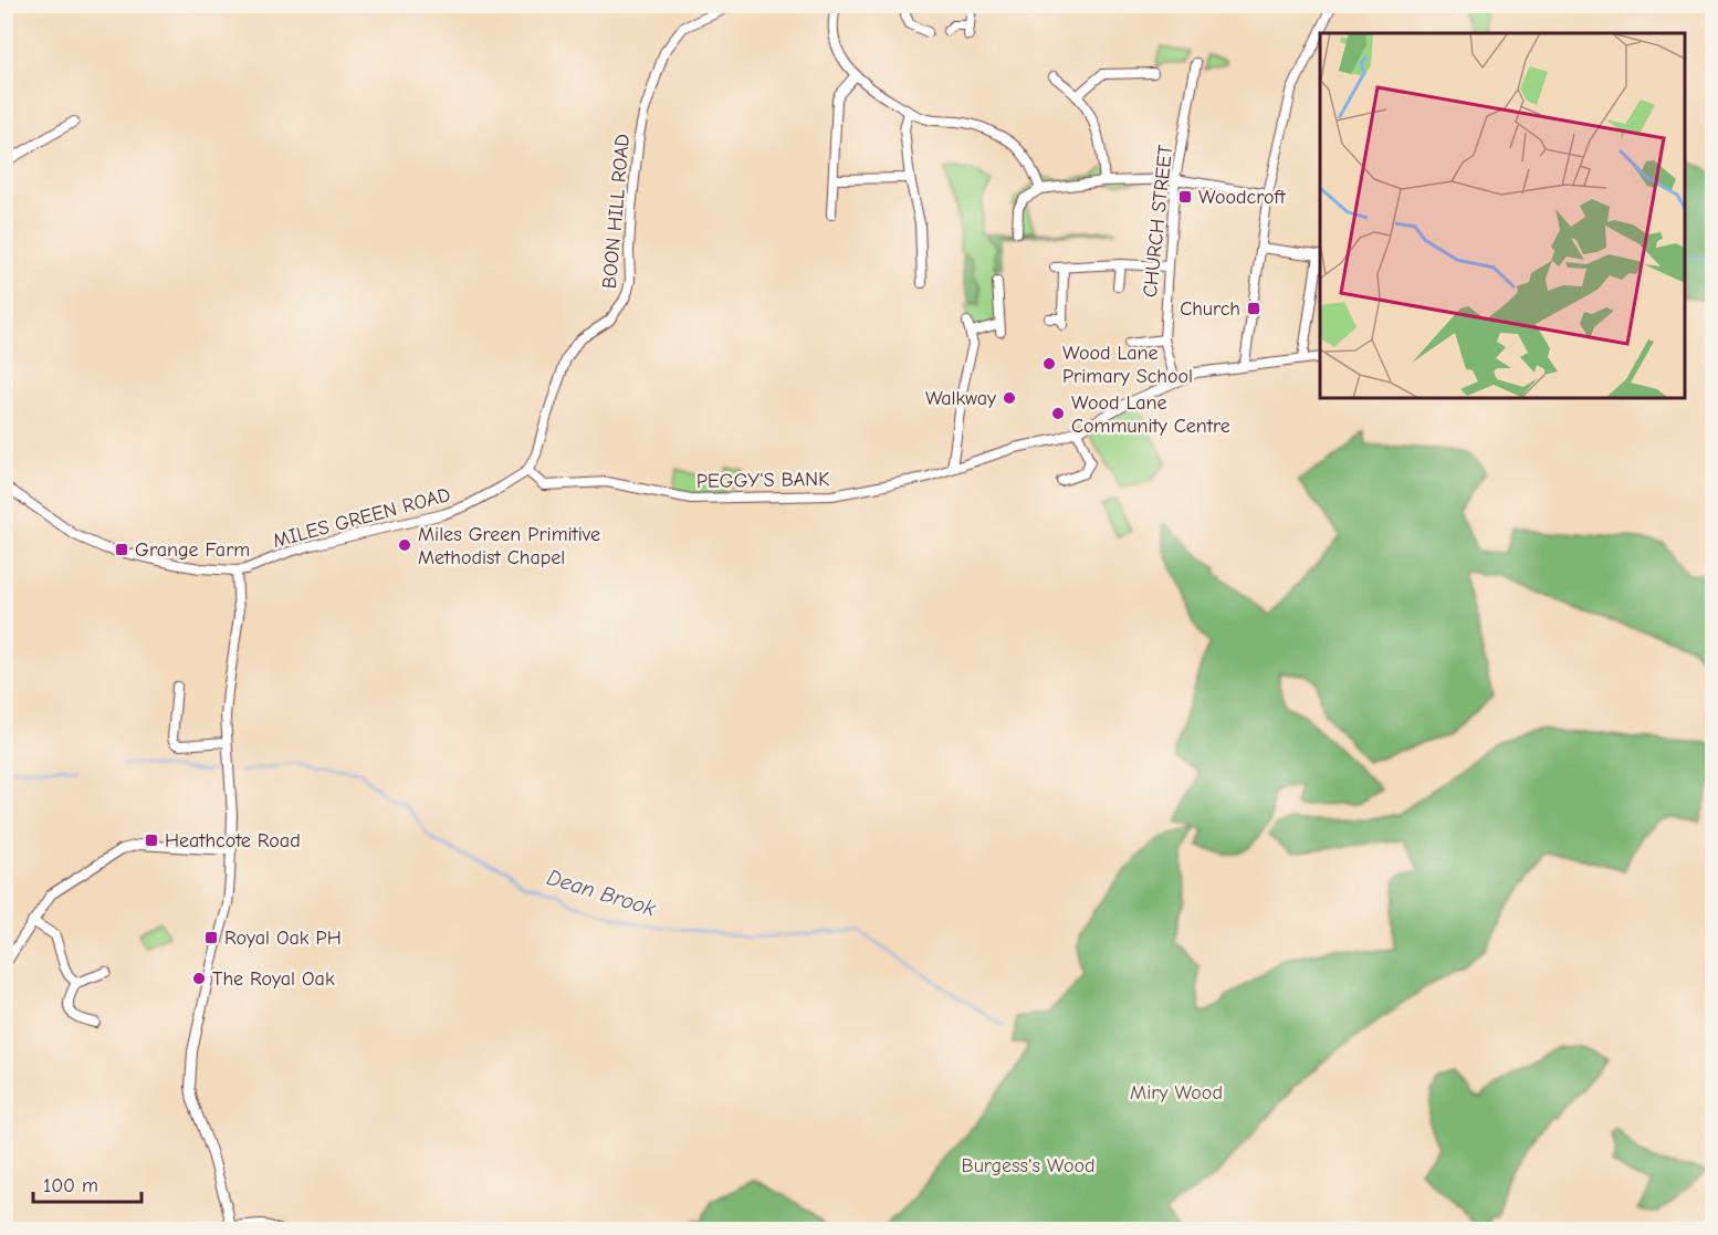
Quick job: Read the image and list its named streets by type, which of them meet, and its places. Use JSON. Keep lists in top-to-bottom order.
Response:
{
  "streets": {
    "street": [
      "BOON HILL ROAD",
      "CHURCH STREET",
      "PEGGY'S BANK",
      "MILES GREEN ROAD"
    ]
  },
  "crossings": [
    ["BOON HILL ROAD", "PEGGY'S BANK"],
    ["BOON HILL ROAD", "MILES GREEN ROAD"],
    ["CHURCH STREET", "PEGGY'S BANK"],
    ["PEGGY'S BANK", "MILES GREEN ROAD"]
  ],
  "water": ["Dean Brook"],
  "parks": ["Miry Wood", "Burgess's Wood"],
  "places": {
    "transit": [
      "Woodcroft",
      "Church",
      "Grange Farm",
      "Heathcote Road",
      "Royal Oak PH"
    ],
    "other": [
      "Wood Lane Primary School",
      "Walkway",
      "Wood Lane Community Centre",
      "Miles Green Primitive Methodist Chapel",
      "The Royal Oak"
    ]
  },
  "scale_bar": "100 m"
}
